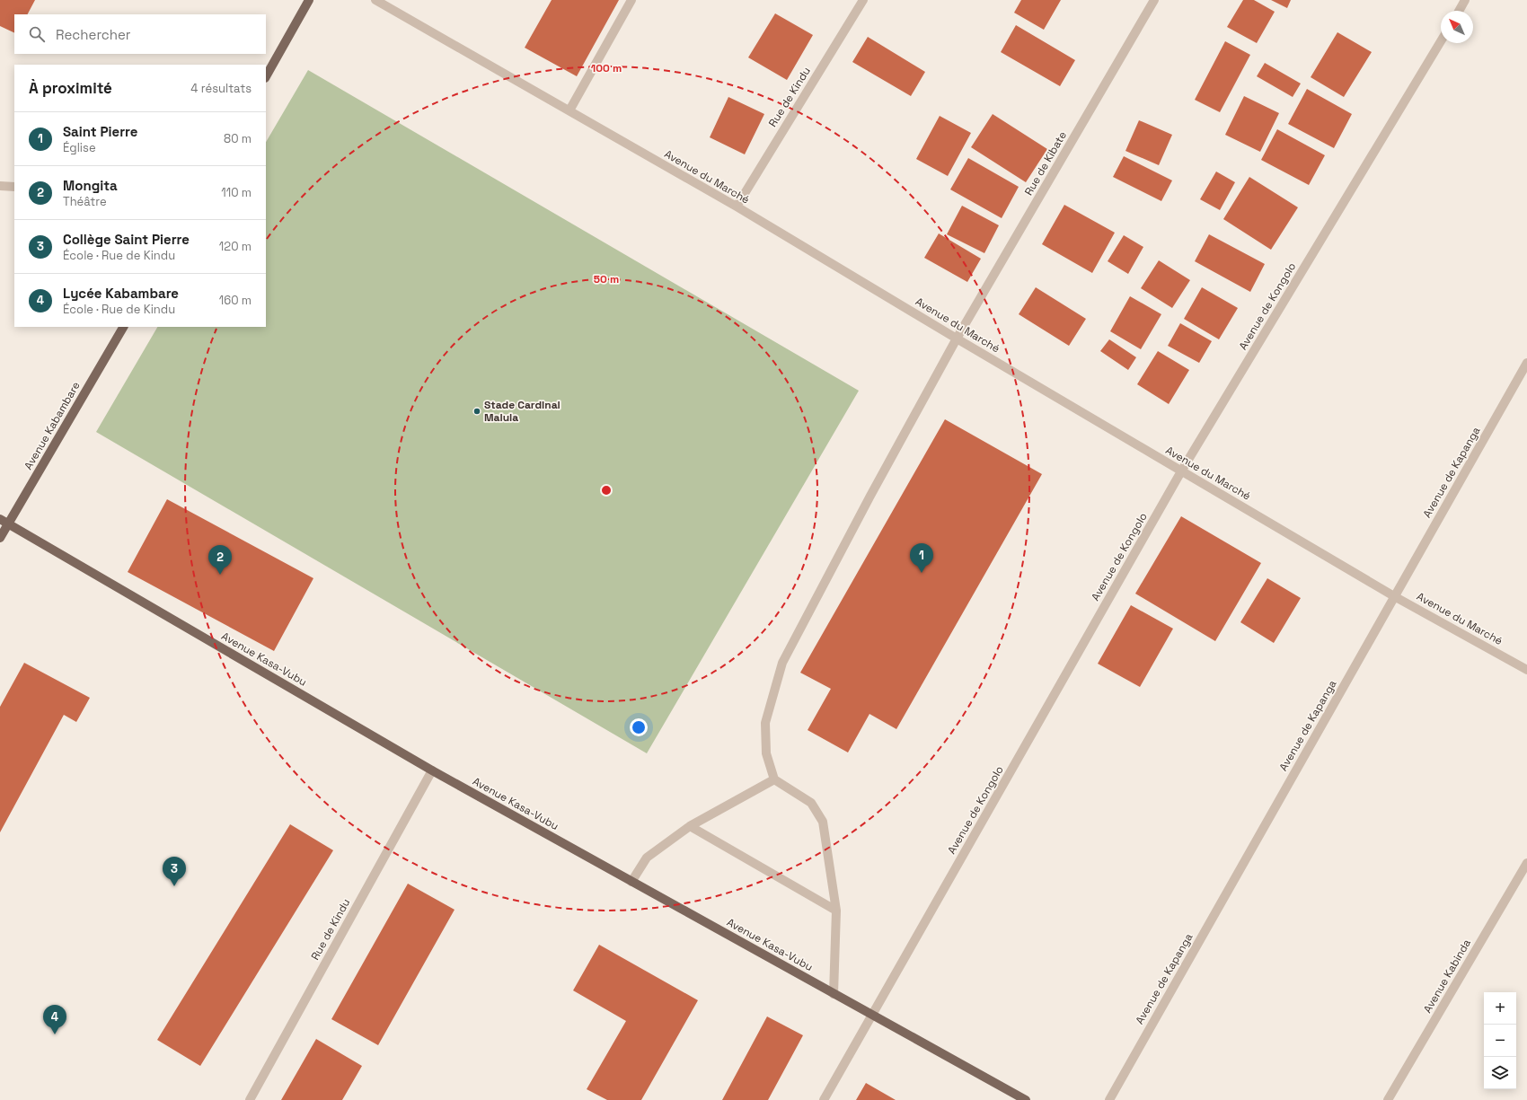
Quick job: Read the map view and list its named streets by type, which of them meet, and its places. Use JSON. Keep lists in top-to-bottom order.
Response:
{
  "streets": {
    "main road": ["Avenue Kabambare", "Avenue Kasa-Vubu"],
    "street": [
      "Rue de Kindu",
      "Rue de Kibate",
      "Avenue du Marché",
      "Avenue de Kongolo",
      "Avenue de Kapanga",
      "Avenue Kabinda"
    ]
  },
  "crossings": [
    ["Rue de Kindu", "Avenue du Marché"],
    ["Rue de Kindu", "Avenue Kasa-Vubu"],
    ["Rue de Kibate", "Avenue du Marché"],
    ["Avenue du Marché", "Avenue de Kongolo"],
    ["Avenue du Marché", "Avenue de Kapanga"],
    ["Avenue de Kongolo", "Avenue Kasa-Vubu"],
    ["Avenue Kabambare", "Avenue Kasa-Vubu"]
  ],
  "places": ["Stade Cardinal Malula"],
  "north": "top left",
  "page": {
    "search": "Rechercher",
    "heading": ["À proximité", "4 résultats"],
    "list": [
      {
        "mark": "1",
        "name": "Saint Pierre",
        "note": "Église",
        "value": "80 m"
      },
      {
        "mark": "2",
        "name": "Mongita",
        "note": "Théâtre",
        "value": "110 m"
      },
      {
        "mark": "3",
        "name": "Collège Saint Pierre",
        "note": "École · Rue de Kindu",
        "value": "120 m"
      },
      {
        "mark": "4",
        "name": "Lycée Kabambare",
        "note": "École · Rue de Kindu",
        "value": "160 m"
      }
    ],
    "pins": [
      "1",
      "2",
      "3",
      "4"
    ],
    "map_buttons": ["+", "−"]
  },
  "rings": ["100 m", "50 m"]
}
